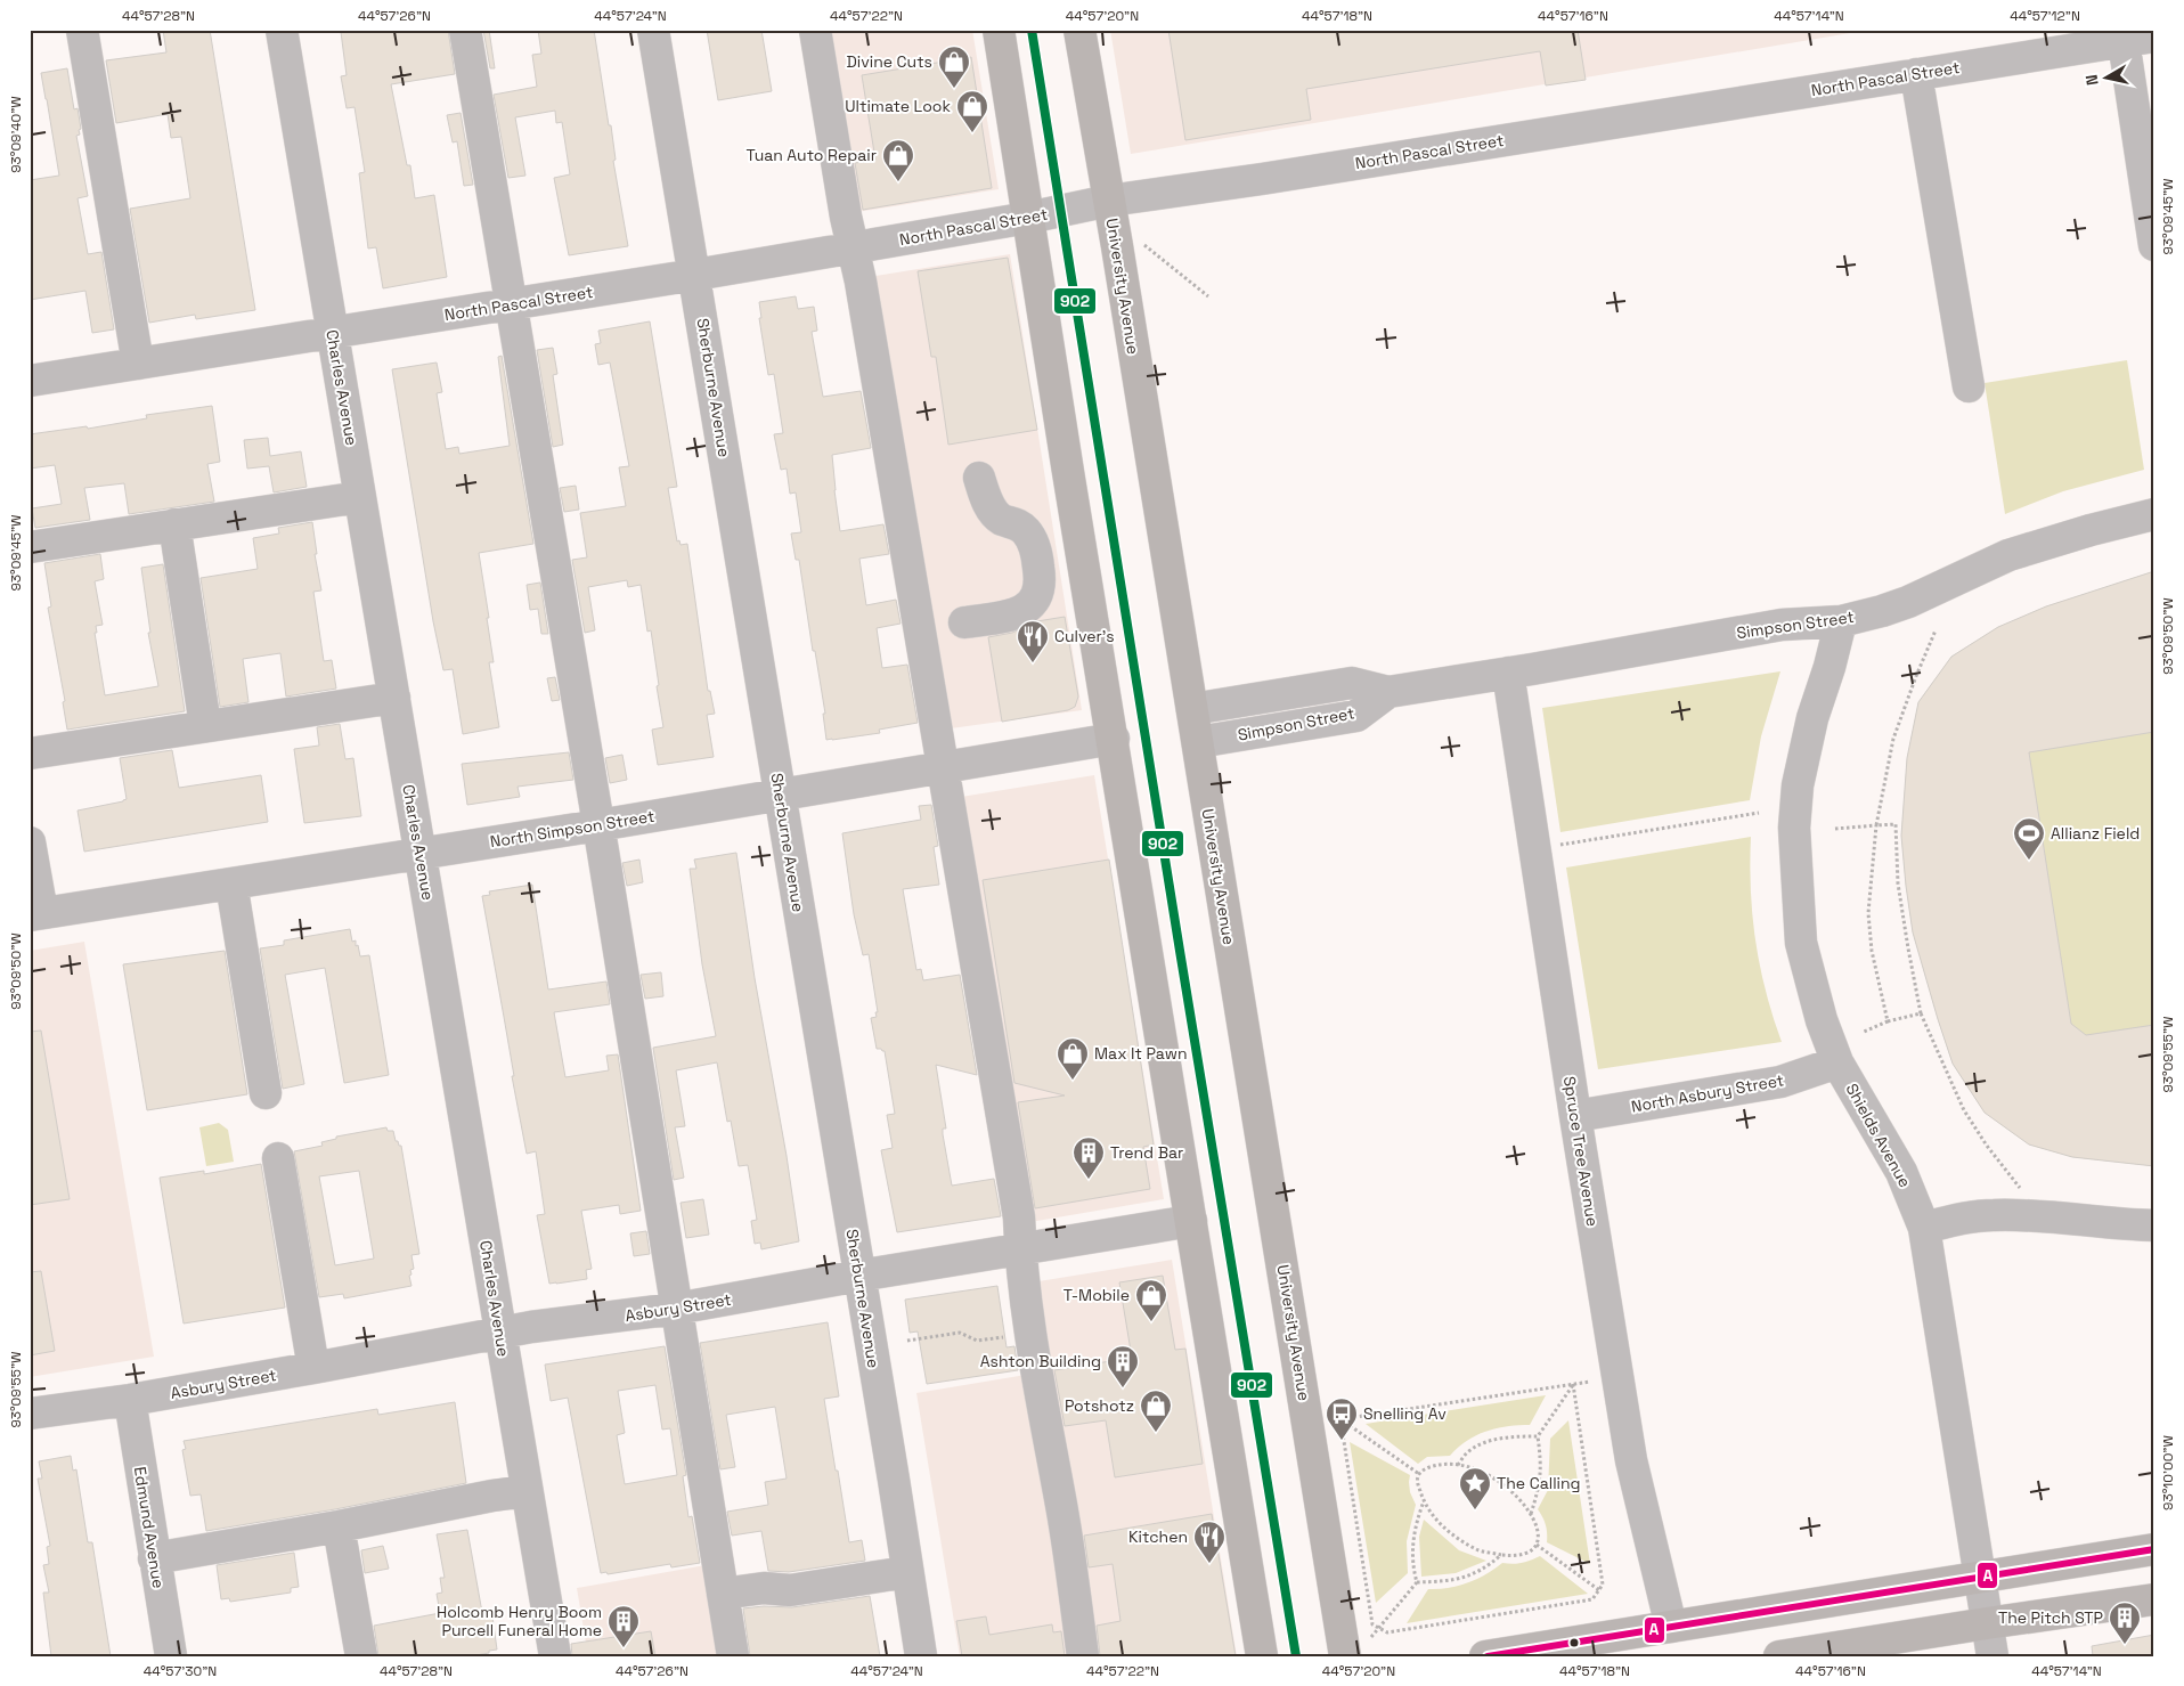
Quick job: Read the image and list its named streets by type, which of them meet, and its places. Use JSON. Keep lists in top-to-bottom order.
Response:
{
  "streets": {
    "main road": ["University Avenue"],
    "street": [
      "North Pascal Street",
      "Charles Avenue",
      "Sherburne Avenue",
      "Simpson Street",
      "North Simpson Street",
      "North Asbury Street",
      "Shields Avenue",
      "Spruce Tree Avenue",
      "Asbury Street",
      "Edmund Avenue"
    ]
  },
  "crossings": [
    ["North Pascal Street", "University Avenue"],
    ["North Pascal Street", "Charles Avenue"],
    ["North Pascal Street", "Sherburne Avenue"],
    ["University Avenue", "Simpson Street"],
    ["Charles Avenue", "North Simpson Street"],
    ["Charles Avenue", "Asbury Street"],
    ["Sherburne Avenue", "North Simpson Street"],
    ["Sherburne Avenue", "Asbury Street"],
    ["Simpson Street", "Shields Avenue"],
    ["Simpson Street", "Spruce Tree Avenue"],
    ["North Asbury Street", "Shields Avenue"],
    ["North Asbury Street", "Spruce Tree Avenue"],
    ["Asbury Street", "Edmund Avenue"]
  ],
  "places": {
    "shop": [
      "Divine Cuts",
      "Ultimate Look",
      "Tuan Auto Repair",
      "Max It Pawn",
      "T-Mobile",
      "Potshotz"
    ],
    "restaurant": ["Culver's", "Kitchen"],
    "sports": ["Allianz Field"],
    "building": [
      "Trend Bar",
      "Ashton Building",
      "The Pitch STP",
      "Holcomb Henry Boom Purcell Funeral Home"
    ],
    "bus stop": ["Snelling Av"],
    "place": ["The Calling"]
  },
  "lines": ["transit line 902", "transit line A"],
  "north": "left",
  "coordinates": [
    "44°57'28\"N",
    "44°57'26\"N",
    "44°57'24\"N",
    "44°57'22\"N",
    "44°57'20\"N",
    "44°57'18\"N",
    "44°57'16\"N",
    "44°57'14\"N",
    "44°57'12\"N",
    "93°09'40\"W",
    "93°09'45\"W",
    "93°09'50\"W",
    "93°09'55\"W",
    "93°10'00\"W",
    "44°57'30\"N"
  ]
}
